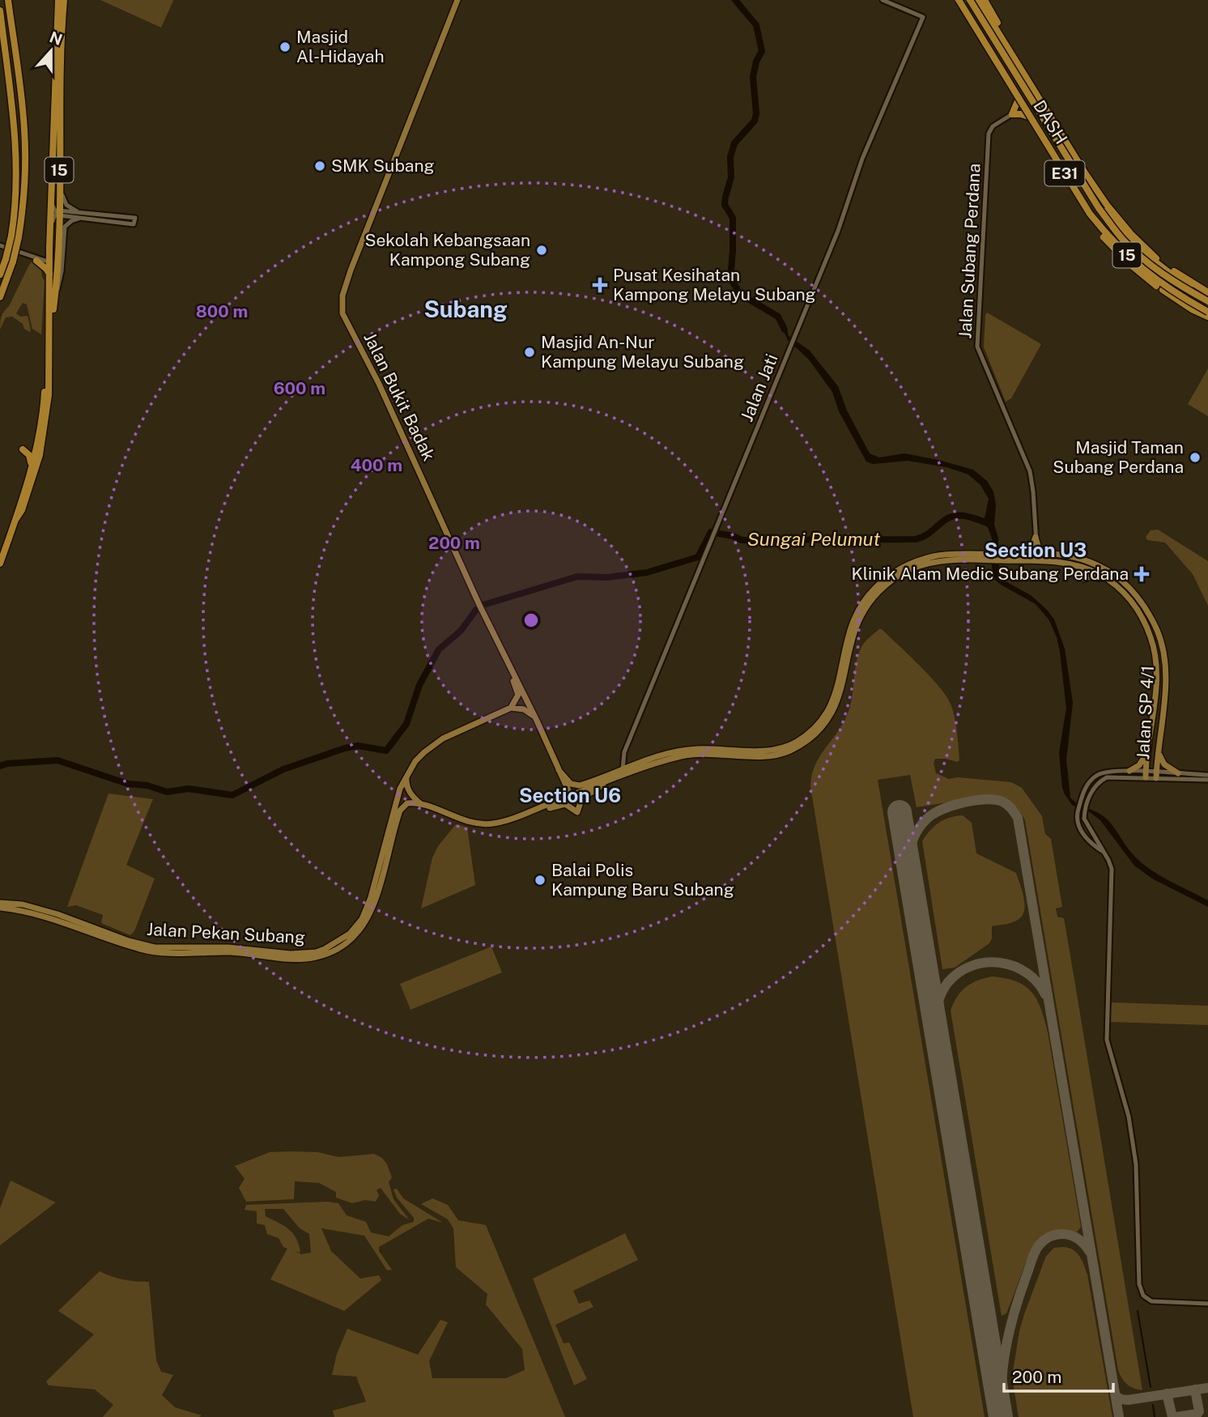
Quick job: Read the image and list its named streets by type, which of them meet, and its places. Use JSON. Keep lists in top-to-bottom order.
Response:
{
  "streets": {
    "highway": ["DASH", "15", "E31"],
    "main road": ["Jalan Bukit Badak", "Jalan SP 4/1", "Jalan Pekan Subang"],
    "street": ["Jalan Subang Perdana", "Jalan Jati"]
  },
  "crossings": [
    ["DASH", "15"],
    ["Jalan Subang Perdana", "Jalan SP 4/1"],
    ["Jalan Bukit Badak", "Jalan Pekan Subang"]
  ],
  "districts": ["Subang", "Section U3", "Section U6"],
  "water": ["Sungai Pelumut"],
  "places": {
    "other": [
      "Masjid Al-Hidayah",
      "SMK Subang",
      "Sekolah Kebangsaan Kampong Subang",
      "Masjid An-Nur Kampung Melayu Subang",
      "Masjid Taman Subang Perdana",
      "Balai Polis Kampung Baru Subang"
    ],
    "health": ["Pusat Kesihatan Kampong Melayu Subang", "Klinik Alam Medic Subang Perdana"]
  },
  "scale_bar": "200 m",
  "north": "top",
  "rings": [
    "800 m",
    "600 m",
    "400 m",
    "200 m"
  ]
}
